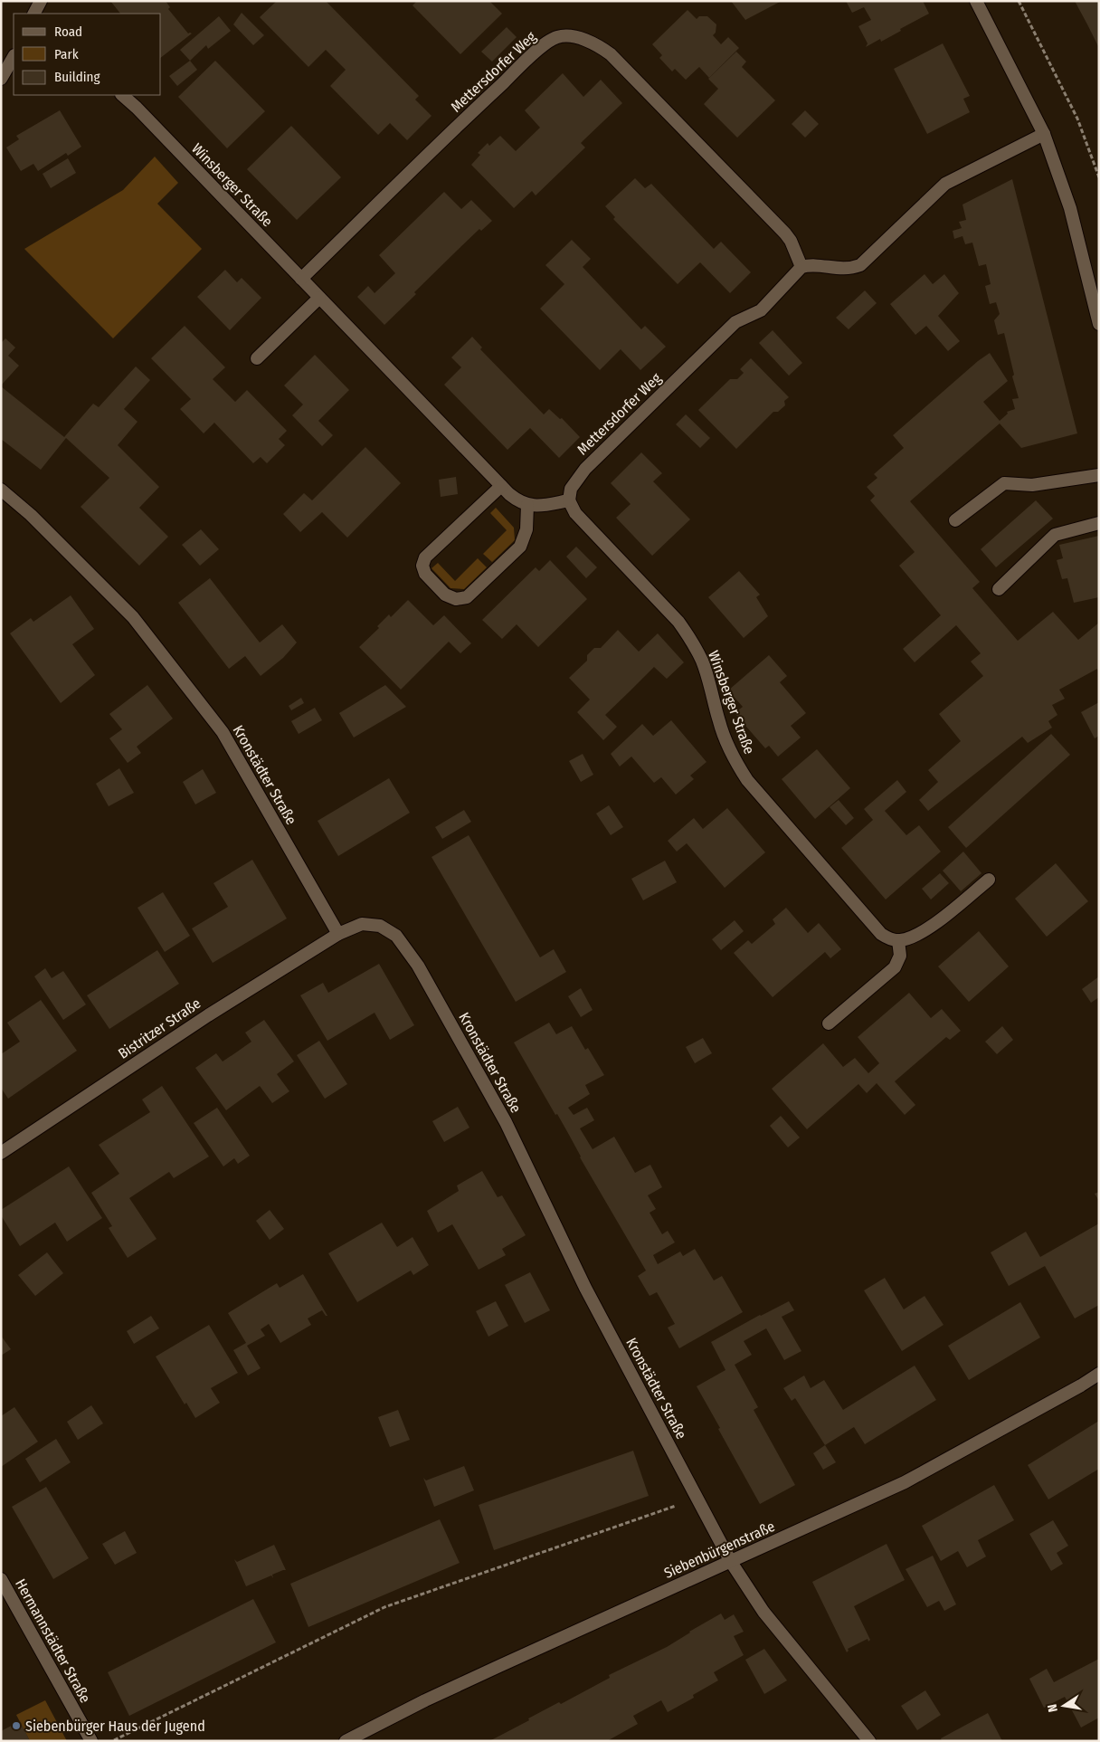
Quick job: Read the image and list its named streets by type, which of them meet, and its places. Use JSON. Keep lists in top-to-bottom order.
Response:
{
  "streets": {
    "street": [
      "Mettersdorfer Weg",
      "Winsberger Straße",
      "Kronstädter Straße",
      "Bistritzer Straße",
      "Siebenbürgenstraße",
      "Hermannstädter Straße"
    ]
  },
  "crossings": [
    ["Mettersdorfer Weg", "Winsberger Straße"],
    ["Kronstädter Straße", "Bistritzer Straße"],
    ["Kronstädter Straße", "Siebenbürgenstraße"]
  ],
  "places": ["Siebenbürger Haus der Jugend"],
  "legend": ["Road", "Park", "Building"],
  "north": "left"
}
